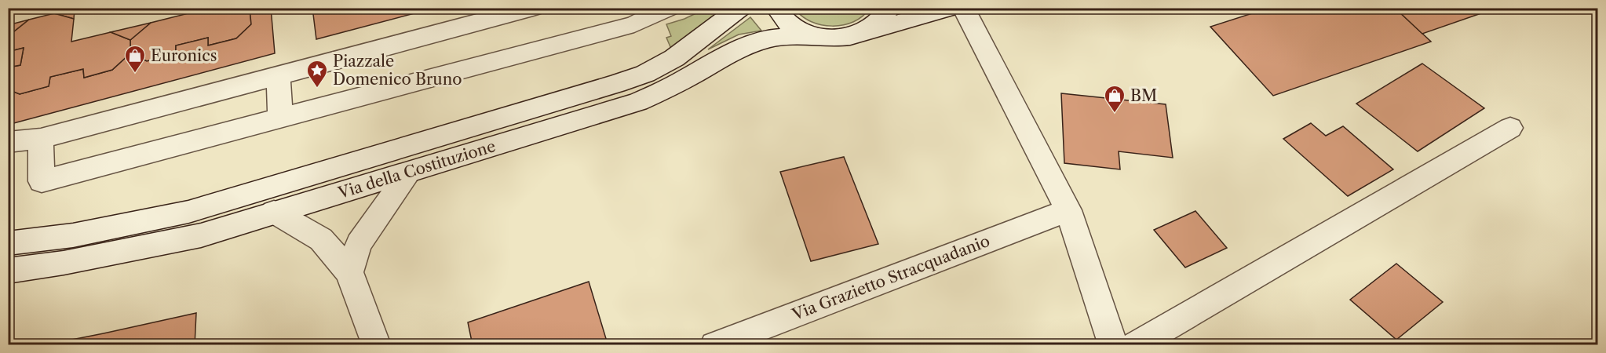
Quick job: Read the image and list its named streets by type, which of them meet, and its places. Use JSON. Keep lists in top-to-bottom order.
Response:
{
  "streets": {
    "street": ["Via della Costituzione", "Via Grazietto Stracquadanio"]
  },
  "places": {
    "shop": ["Euronics", "BM"],
    "place": ["Piazzale Domenico Bruno"]
  }
}
